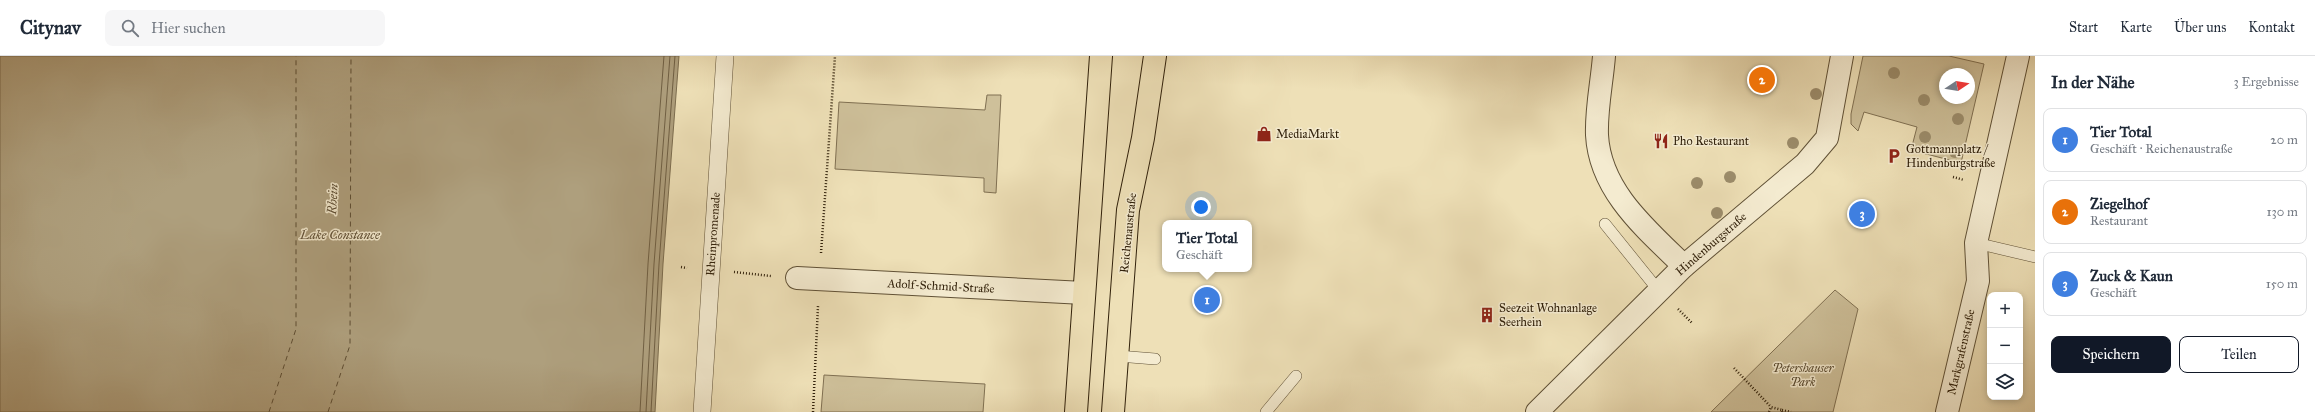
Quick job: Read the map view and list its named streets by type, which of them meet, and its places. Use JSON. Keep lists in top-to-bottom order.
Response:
{
  "streets": {
    "main road": ["Reichenaustraße"],
    "street": [
      "Rheinpromenade",
      "Hindenburgstraße",
      "Adolf-Schmid-Straße",
      "Markgrafenstraße"
    ]
  },
  "water": ["Rhein", "Lake Constance"],
  "parks": ["Petershauser Park"],
  "places": {
    "shop": ["MediaMarkt"],
    "restaurant": ["Pho Restaurant"],
    "parking": ["Gottmannplatz / Hindenburgstraße"],
    "building": ["Seezeit Wohnanlage Seerhein"]
  },
  "north": "right",
  "page": {
    "header": "Citynav",
    "search": "Hier suchen",
    "nav": [
      "Start",
      "Karte",
      "Über uns",
      "Kontakt"
    ],
    "heading": ["In der Nähe", "3 Ergebnisse"],
    "pins": ["2", "3", "1"],
    "list": [
      {
        "mark": "1",
        "name": "Tier Total",
        "note": "Geschäft · Reichenaustraße",
        "value": "20 m"
      },
      {
        "mark": "2",
        "name": "Ziegelhof",
        "note": "Restaurant",
        "value": "130 m"
      },
      {
        "mark": "3",
        "name": "Zuck & Kaun",
        "note": "Geschäft",
        "value": "150 m"
      }
    ],
    "popup": ["Tier Total", "Geschäft"],
    "map_buttons": ["+", "−"],
    "buttons": ["Speichern", "Teilen"]
  }
}
